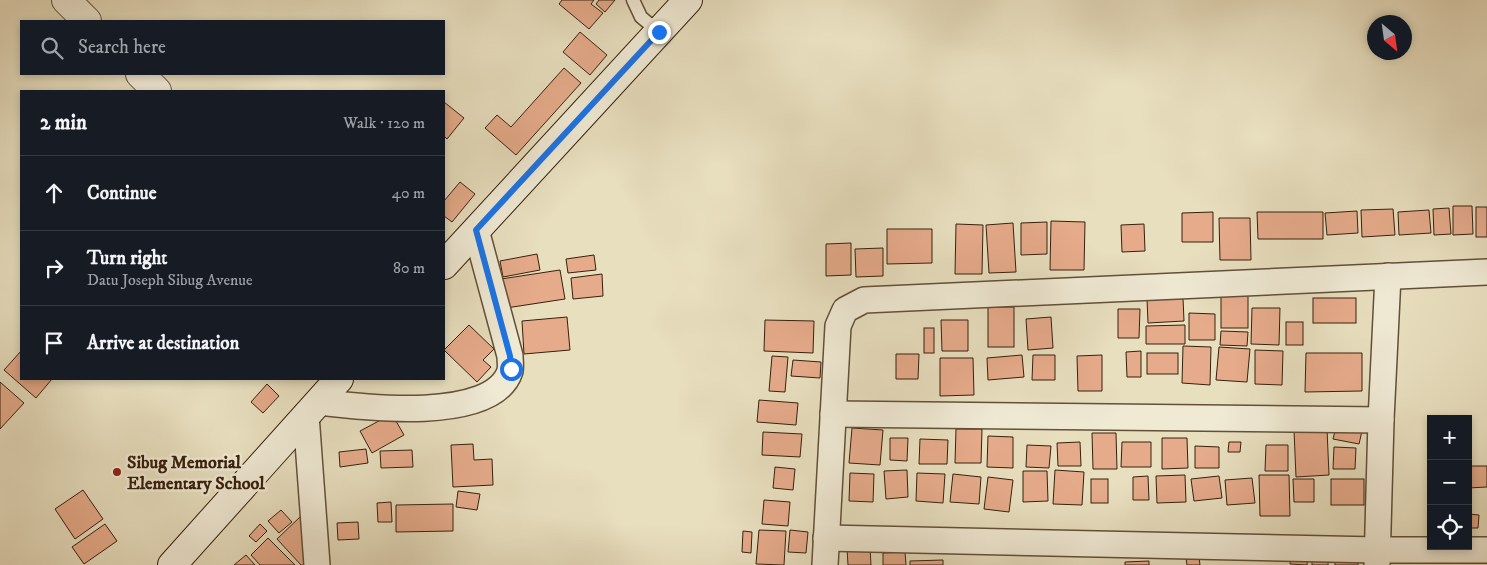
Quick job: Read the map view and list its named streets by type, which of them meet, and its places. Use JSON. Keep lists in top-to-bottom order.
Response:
{
  "places": ["Sibug Memorial Elementary School"],
  "north": "bottom right",
  "page": {
    "search": "Search here",
    "heading": ["2 min", "Walk · 120 m"],
    "list": [
      ["Continue", "40 m"],
      ["Turn right", "Datu Joseph Sibug Avenue", "80 m"],
      "Arrive at destination"
    ],
    "map_buttons": ["+", "−"]
  }
}
